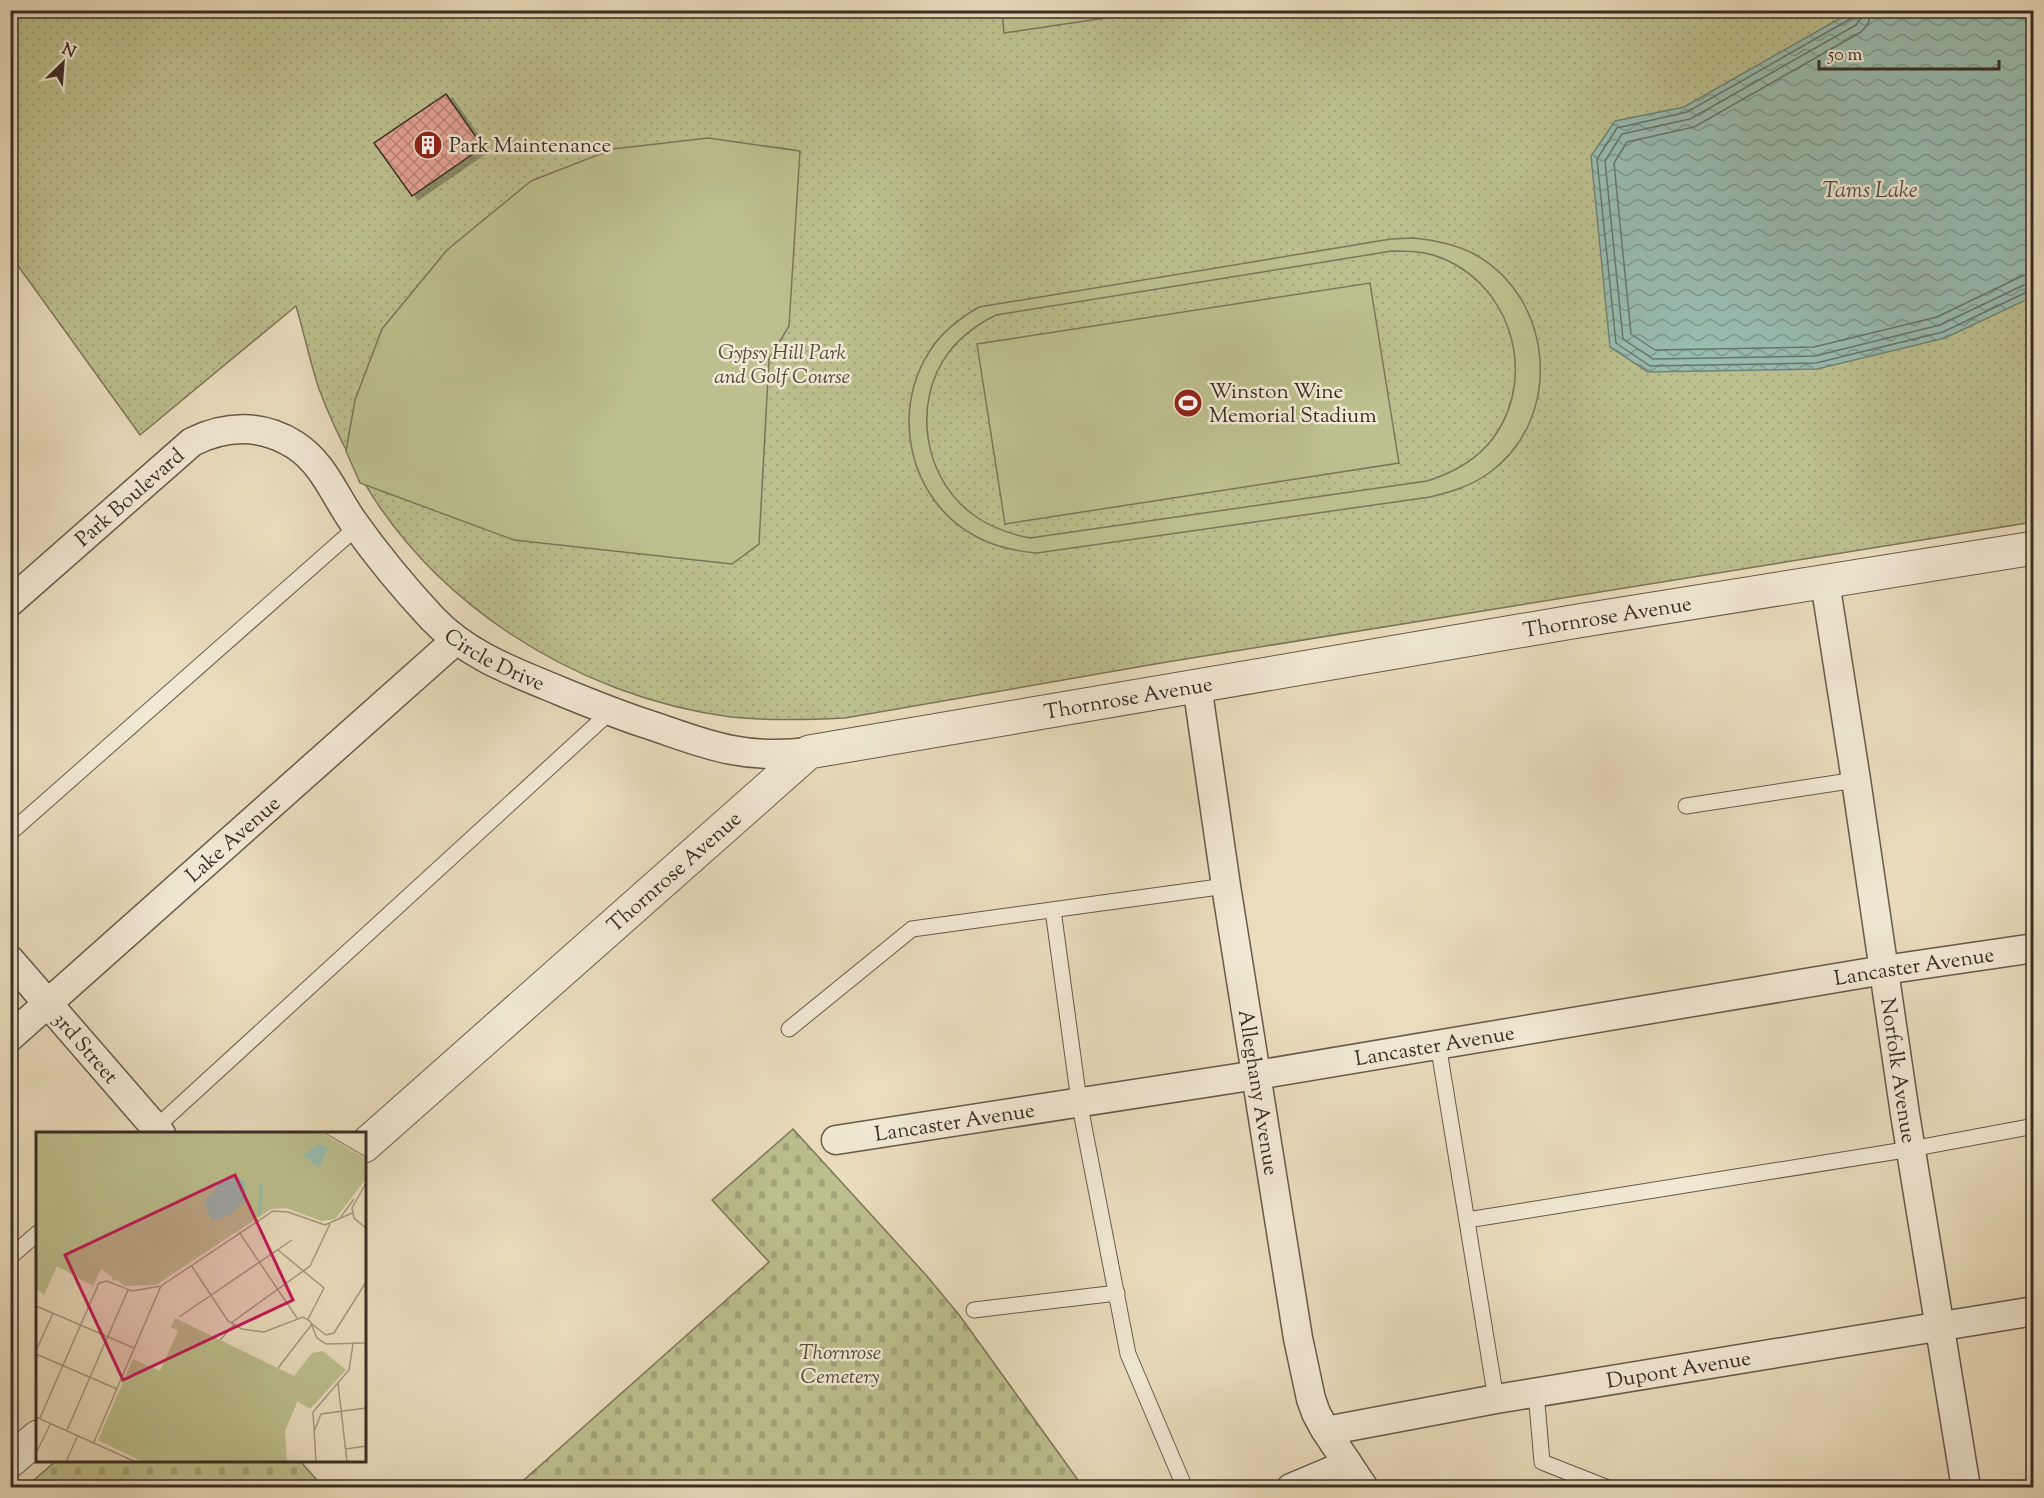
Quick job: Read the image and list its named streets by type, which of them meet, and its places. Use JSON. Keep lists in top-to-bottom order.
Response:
{
  "streets": {
    "street": [
      "Park Boulevard",
      "Thornrose Avenue",
      "Circle Drive",
      "Lake Avenue",
      "Lancaster Avenue",
      "3rd Street",
      "Norfolk Avenue",
      "Alleghany Avenue",
      "Dupont Avenue"
    ]
  },
  "crossings": [
    ["Park Boulevard", "Circle Drive"],
    ["Thornrose Avenue", "Circle Drive"],
    ["Thornrose Avenue", "Norfolk Avenue"],
    ["Thornrose Avenue", "Alleghany Avenue"],
    ["Circle Drive", "Lake Avenue"],
    ["Lake Avenue", "3rd Street"],
    ["Lancaster Avenue", "Norfolk Avenue"],
    ["Lancaster Avenue", "Alleghany Avenue"],
    ["Norfolk Avenue", "Dupont Avenue"],
    ["Alleghany Avenue", "Dupont Avenue"]
  ],
  "water": ["Tams Lake"],
  "parks": ["Gypsy Hill Park and Golf Course", "Thornrose Cemetery"],
  "places": {
    "building": ["Park Maintenance"],
    "sports": ["Winston Wine Memorial Stadium"]
  },
  "scale_bar": "50 m",
  "north": "top right"
}
